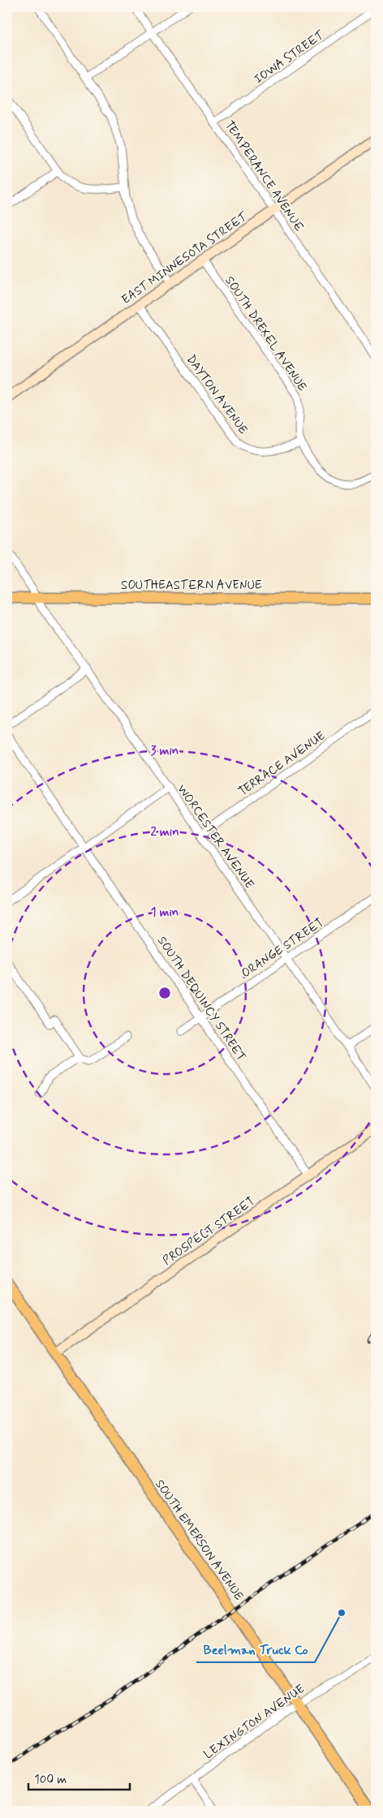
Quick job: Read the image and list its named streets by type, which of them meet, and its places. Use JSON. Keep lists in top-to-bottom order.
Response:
{
  "streets": {
    "main road": ["SOUTHEASTERN AVENUE", "SOUTH EMERSON AVENUE"],
    "street": [
      "IOWA STREET",
      "TEMPERANCE AVENUE",
      "EAST MINNESOTA STREET",
      "SOUTH DREXEL AVENUE",
      "DAYTON AVENUE",
      "TERRACE AVENUE",
      "WORCESTER AVENUE",
      "ORANGE STREET",
      "SOUTH DEQUINCY STREET",
      "PROSPECT STREET",
      "LEXINGTON AVENUE"
    ]
  },
  "crossings": [
    ["IOWA STREET", "TEMPERANCE AVENUE"],
    ["TEMPERANCE AVENUE", "EAST MINNESOTA STREET"],
    ["EAST MINNESOTA STREET", "SOUTH DREXEL AVENUE"],
    ["EAST MINNESOTA STREET", "DAYTON AVENUE"],
    ["SOUTH DREXEL AVENUE", "DAYTON AVENUE"],
    ["SOUTHEASTERN AVENUE", "WORCESTER AVENUE"],
    ["TERRACE AVENUE", "WORCESTER AVENUE"],
    ["WORCESTER AVENUE", "ORANGE STREET"],
    ["ORANGE STREET", "SOUTH DEQUINCY STREET"],
    ["SOUTH DEQUINCY STREET", "PROSPECT STREET"],
    ["PROSPECT STREET", "SOUTH EMERSON AVENUE"],
    ["SOUTH EMERSON AVENUE", "LEXINGTON AVENUE"]
  ],
  "places": ["Beelman Truck Co"],
  "scale_bar": "100 m",
  "rings": ["3 min", "2 min", "1 min"]
}
